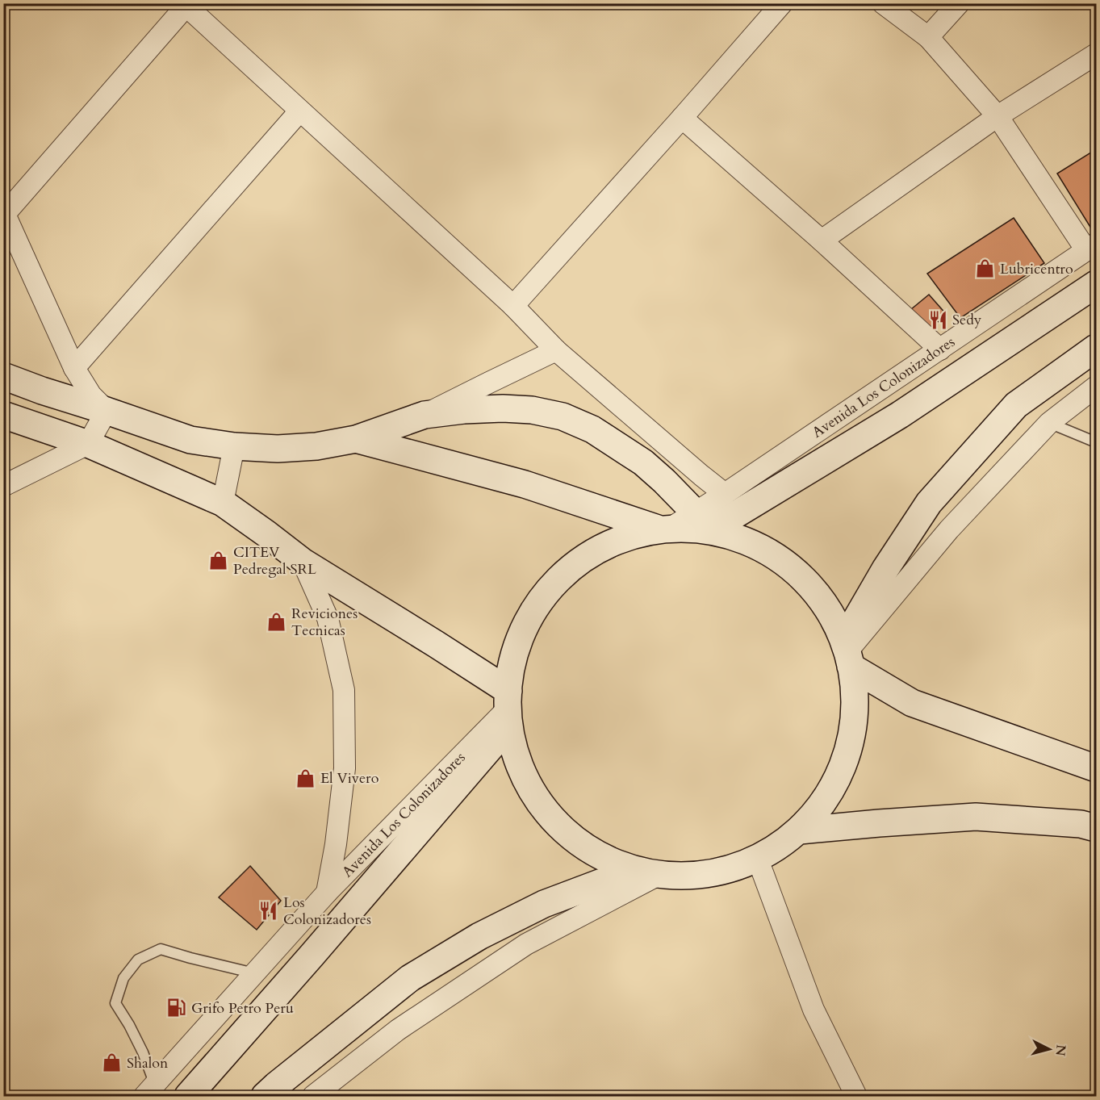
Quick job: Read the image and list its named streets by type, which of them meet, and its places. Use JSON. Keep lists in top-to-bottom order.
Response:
{
  "streets": {
    "main road": ["Avenida Los Colonizadores"]
  },
  "places": {
    "shop": [
      "Lubricentro",
      "CITEV Pedregal SRL",
      "Reviciones Tecnicas",
      "El Vivero",
      "Shalon"
    ],
    "restaurant": ["Sedy", "Los Colonizadores"],
    "fuel station": ["Grifo Petro Peru"]
  },
  "north": "right"
}
